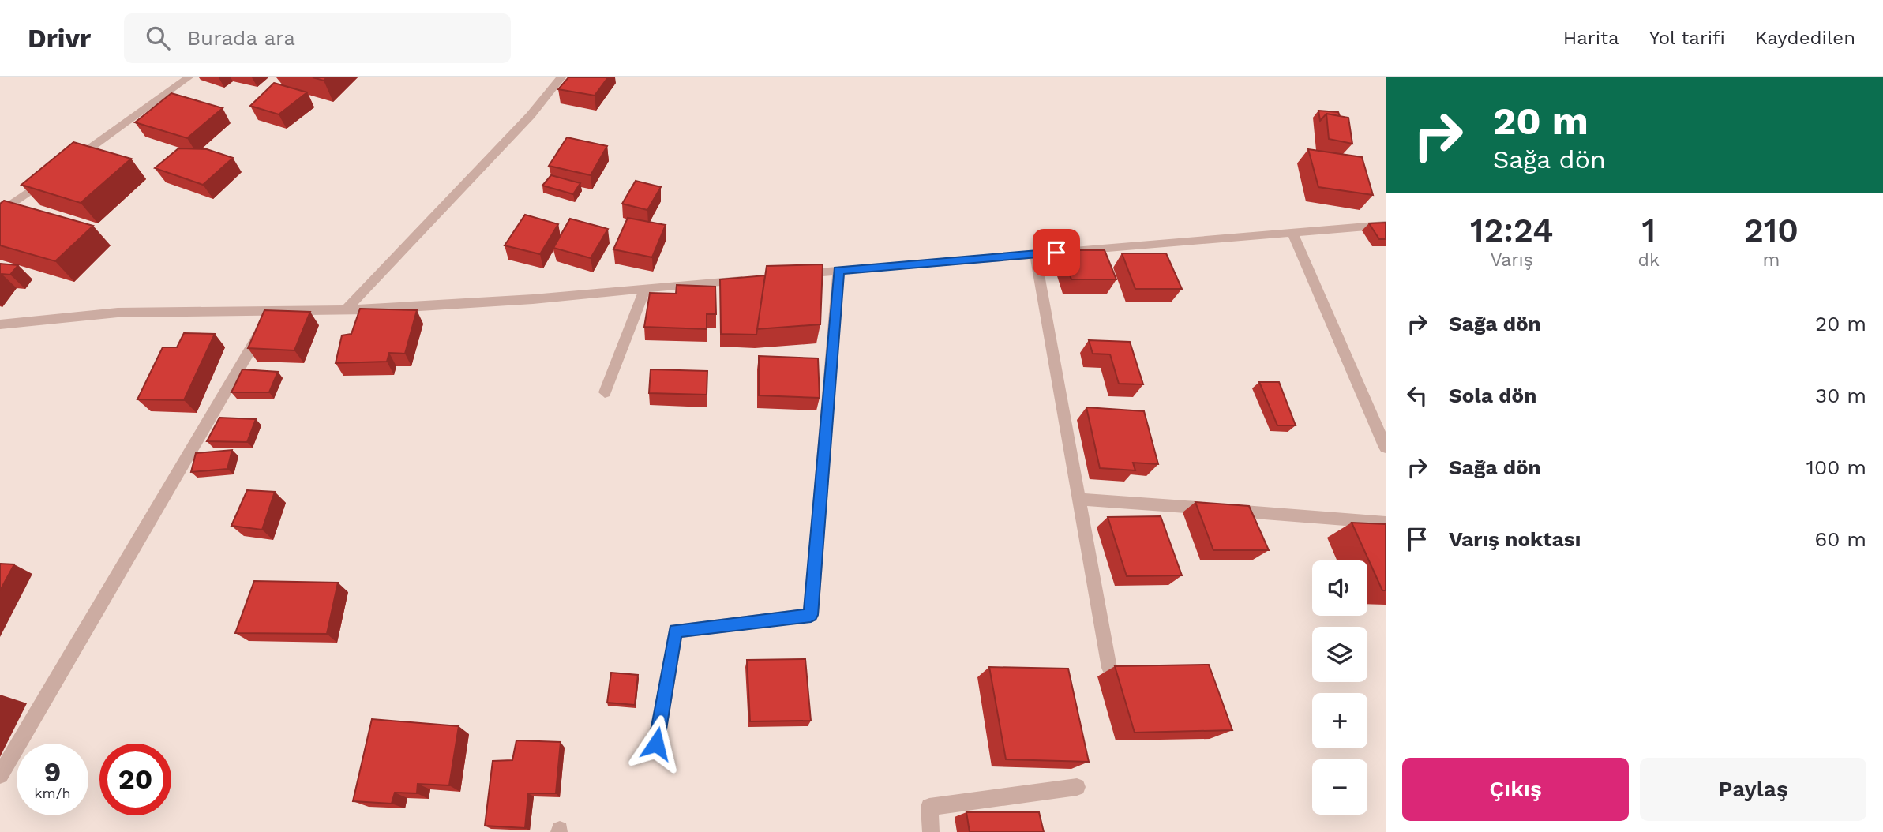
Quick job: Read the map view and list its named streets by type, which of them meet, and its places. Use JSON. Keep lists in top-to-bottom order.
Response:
{
  "page": {
    "header": "Drivr",
    "search": "Burada ara",
    "nav": ["Harita", "Yol tarifi", "Kaydedilen"],
    "turn": ["20 m", "Sağa dön"],
    "eta": [
      "12:24",
      "Varış",
      "1",
      "dk",
      "210",
      "m"
    ],
    "list": [
      {
        "name": "Sağa dön",
        "value": "20 m"
      },
      {
        "name": "Sola dön",
        "value": "30 m"
      },
      {
        "name": "Sağa dön",
        "value": "100 m"
      },
      {
        "name": "Varış noktası",
        "value": "60 m"
      }
    ],
    "map_buttons": ["+", "−"],
    "speed": "9 km/h",
    "limit": "20",
    "buttons": ["Çıkış", "Paylaş"]
  }
}
